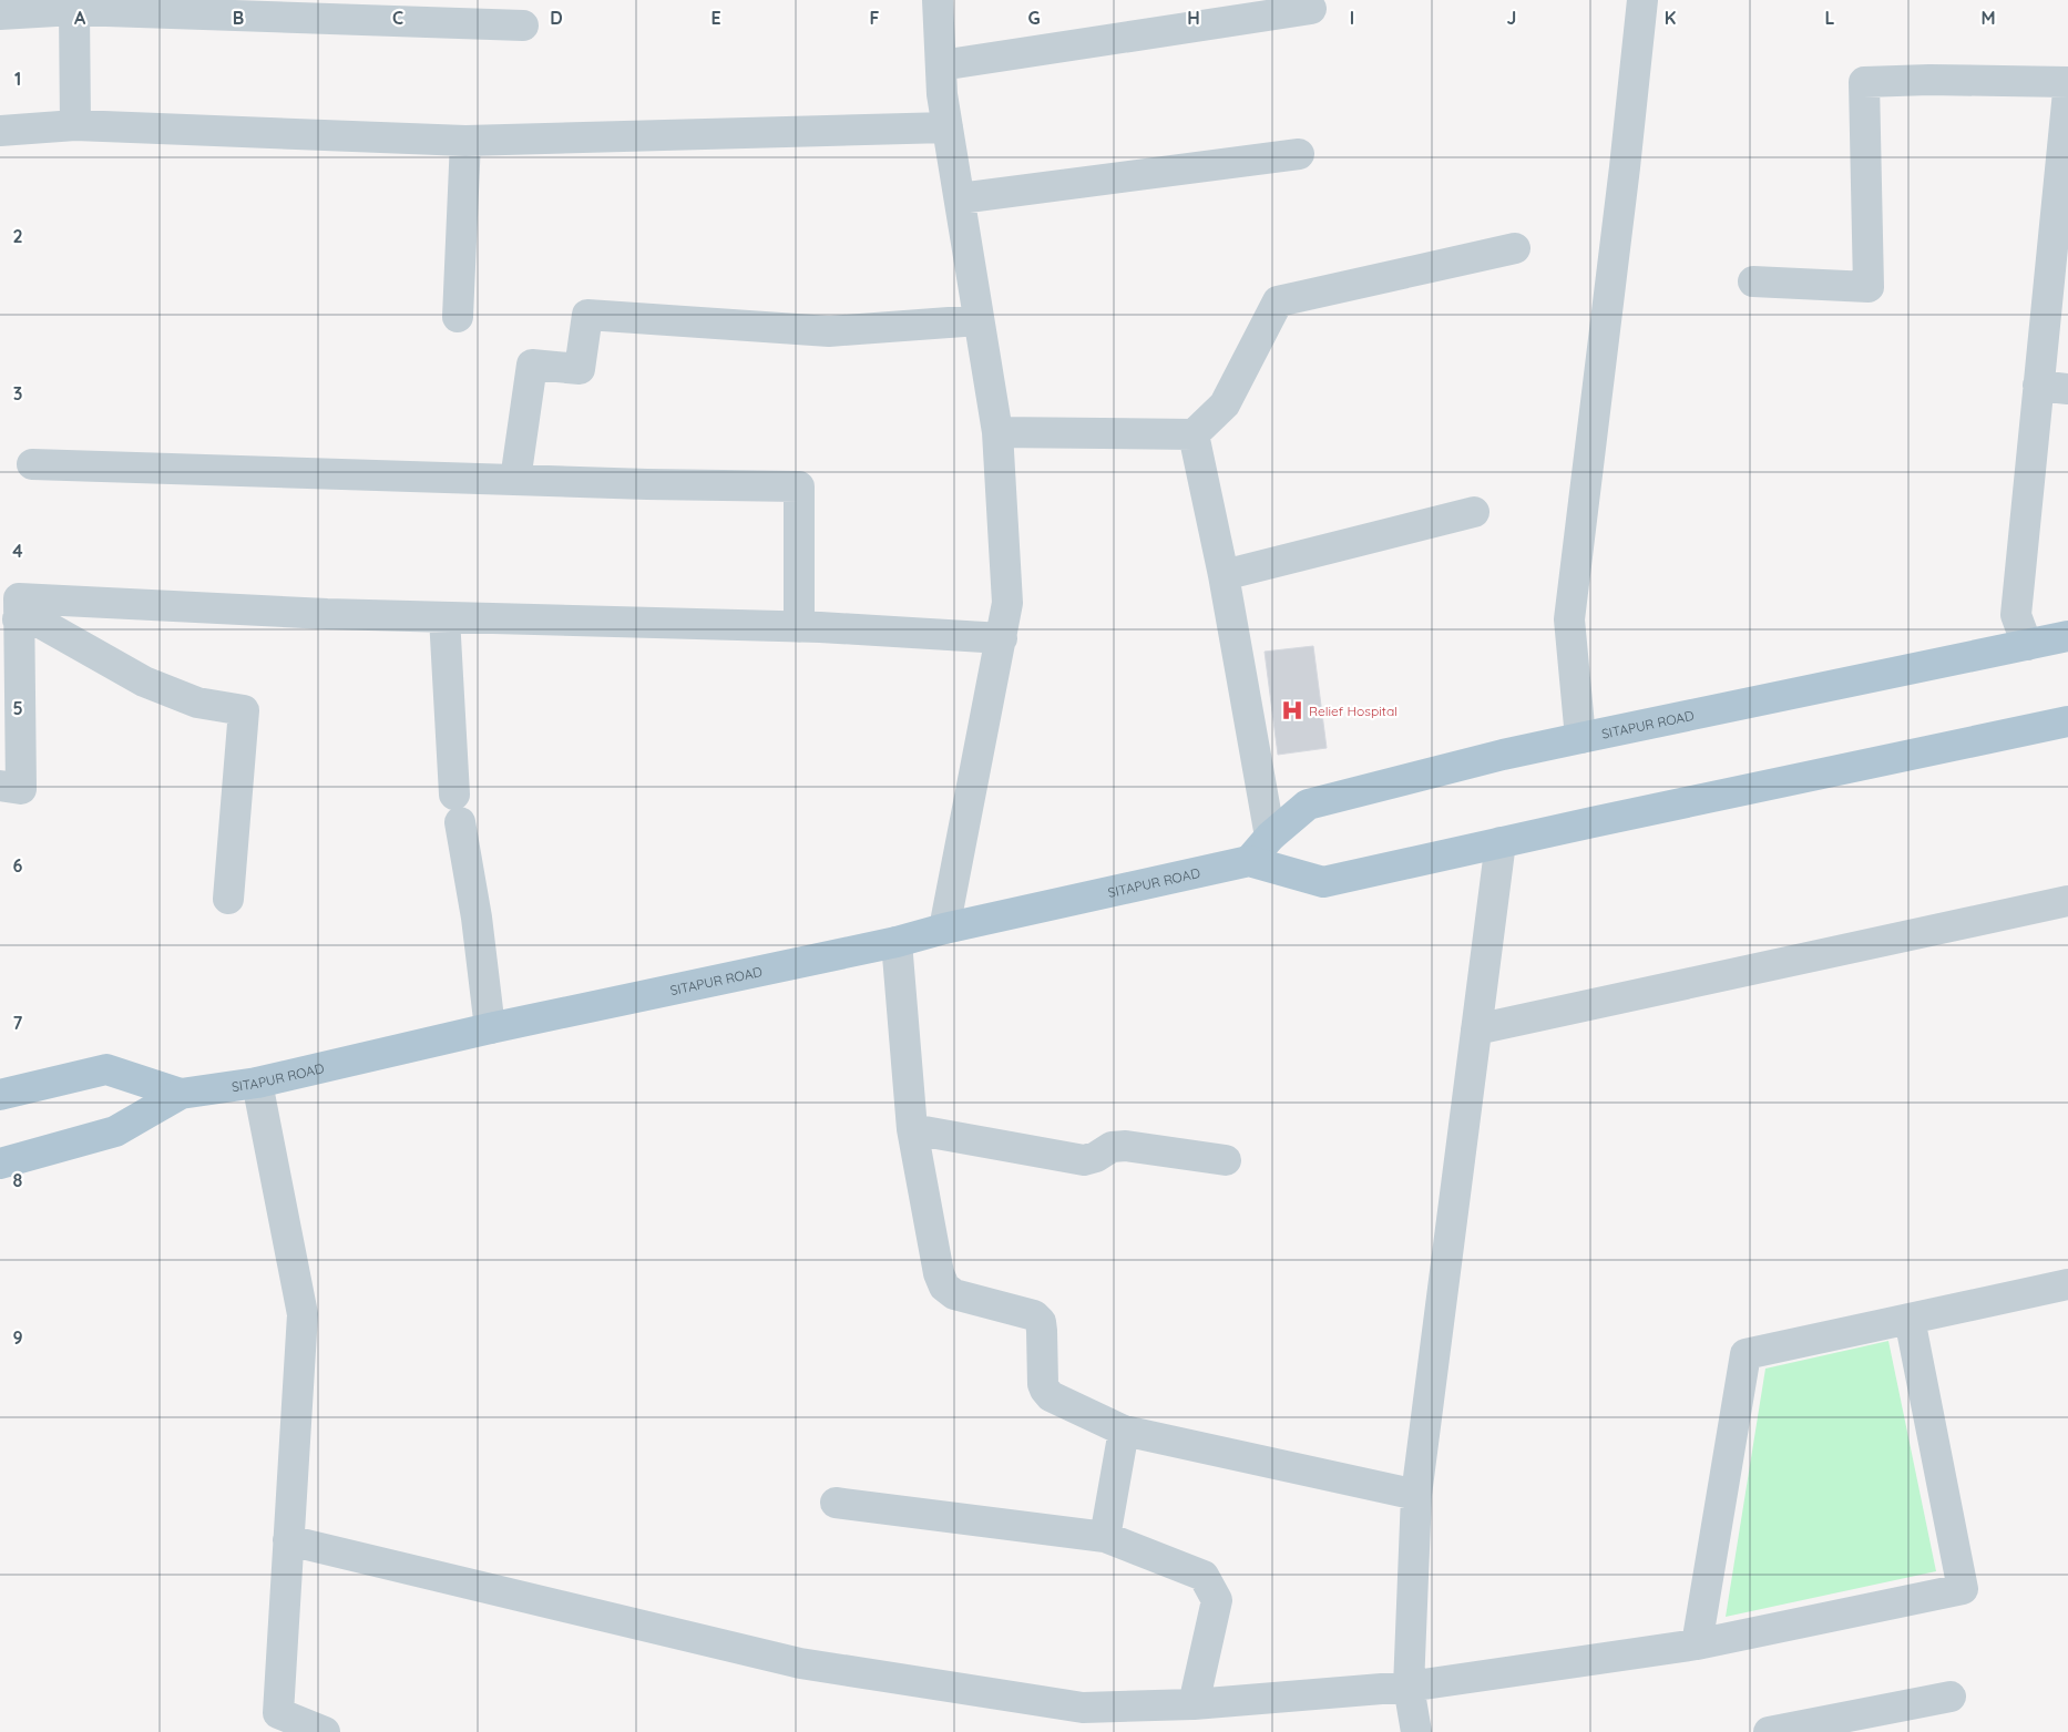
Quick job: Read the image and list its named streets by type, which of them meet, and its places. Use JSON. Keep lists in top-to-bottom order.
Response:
{
  "streets": {
    "main road": ["SITAPUR ROAD"]
  },
  "places": {
    "hospital": ["Relief Hospital"]
  },
  "grid": {
    "columns": [
      "A",
      "B",
      "C",
      "D",
      "E",
      "F",
      "G",
      "H",
      "I",
      "J",
      "K",
      "L",
      "M"
    ],
    "rows": [
      "1",
      "2",
      "3",
      "4",
      "5",
      "6",
      "7",
      "8",
      "9"
    ]
  }
}
